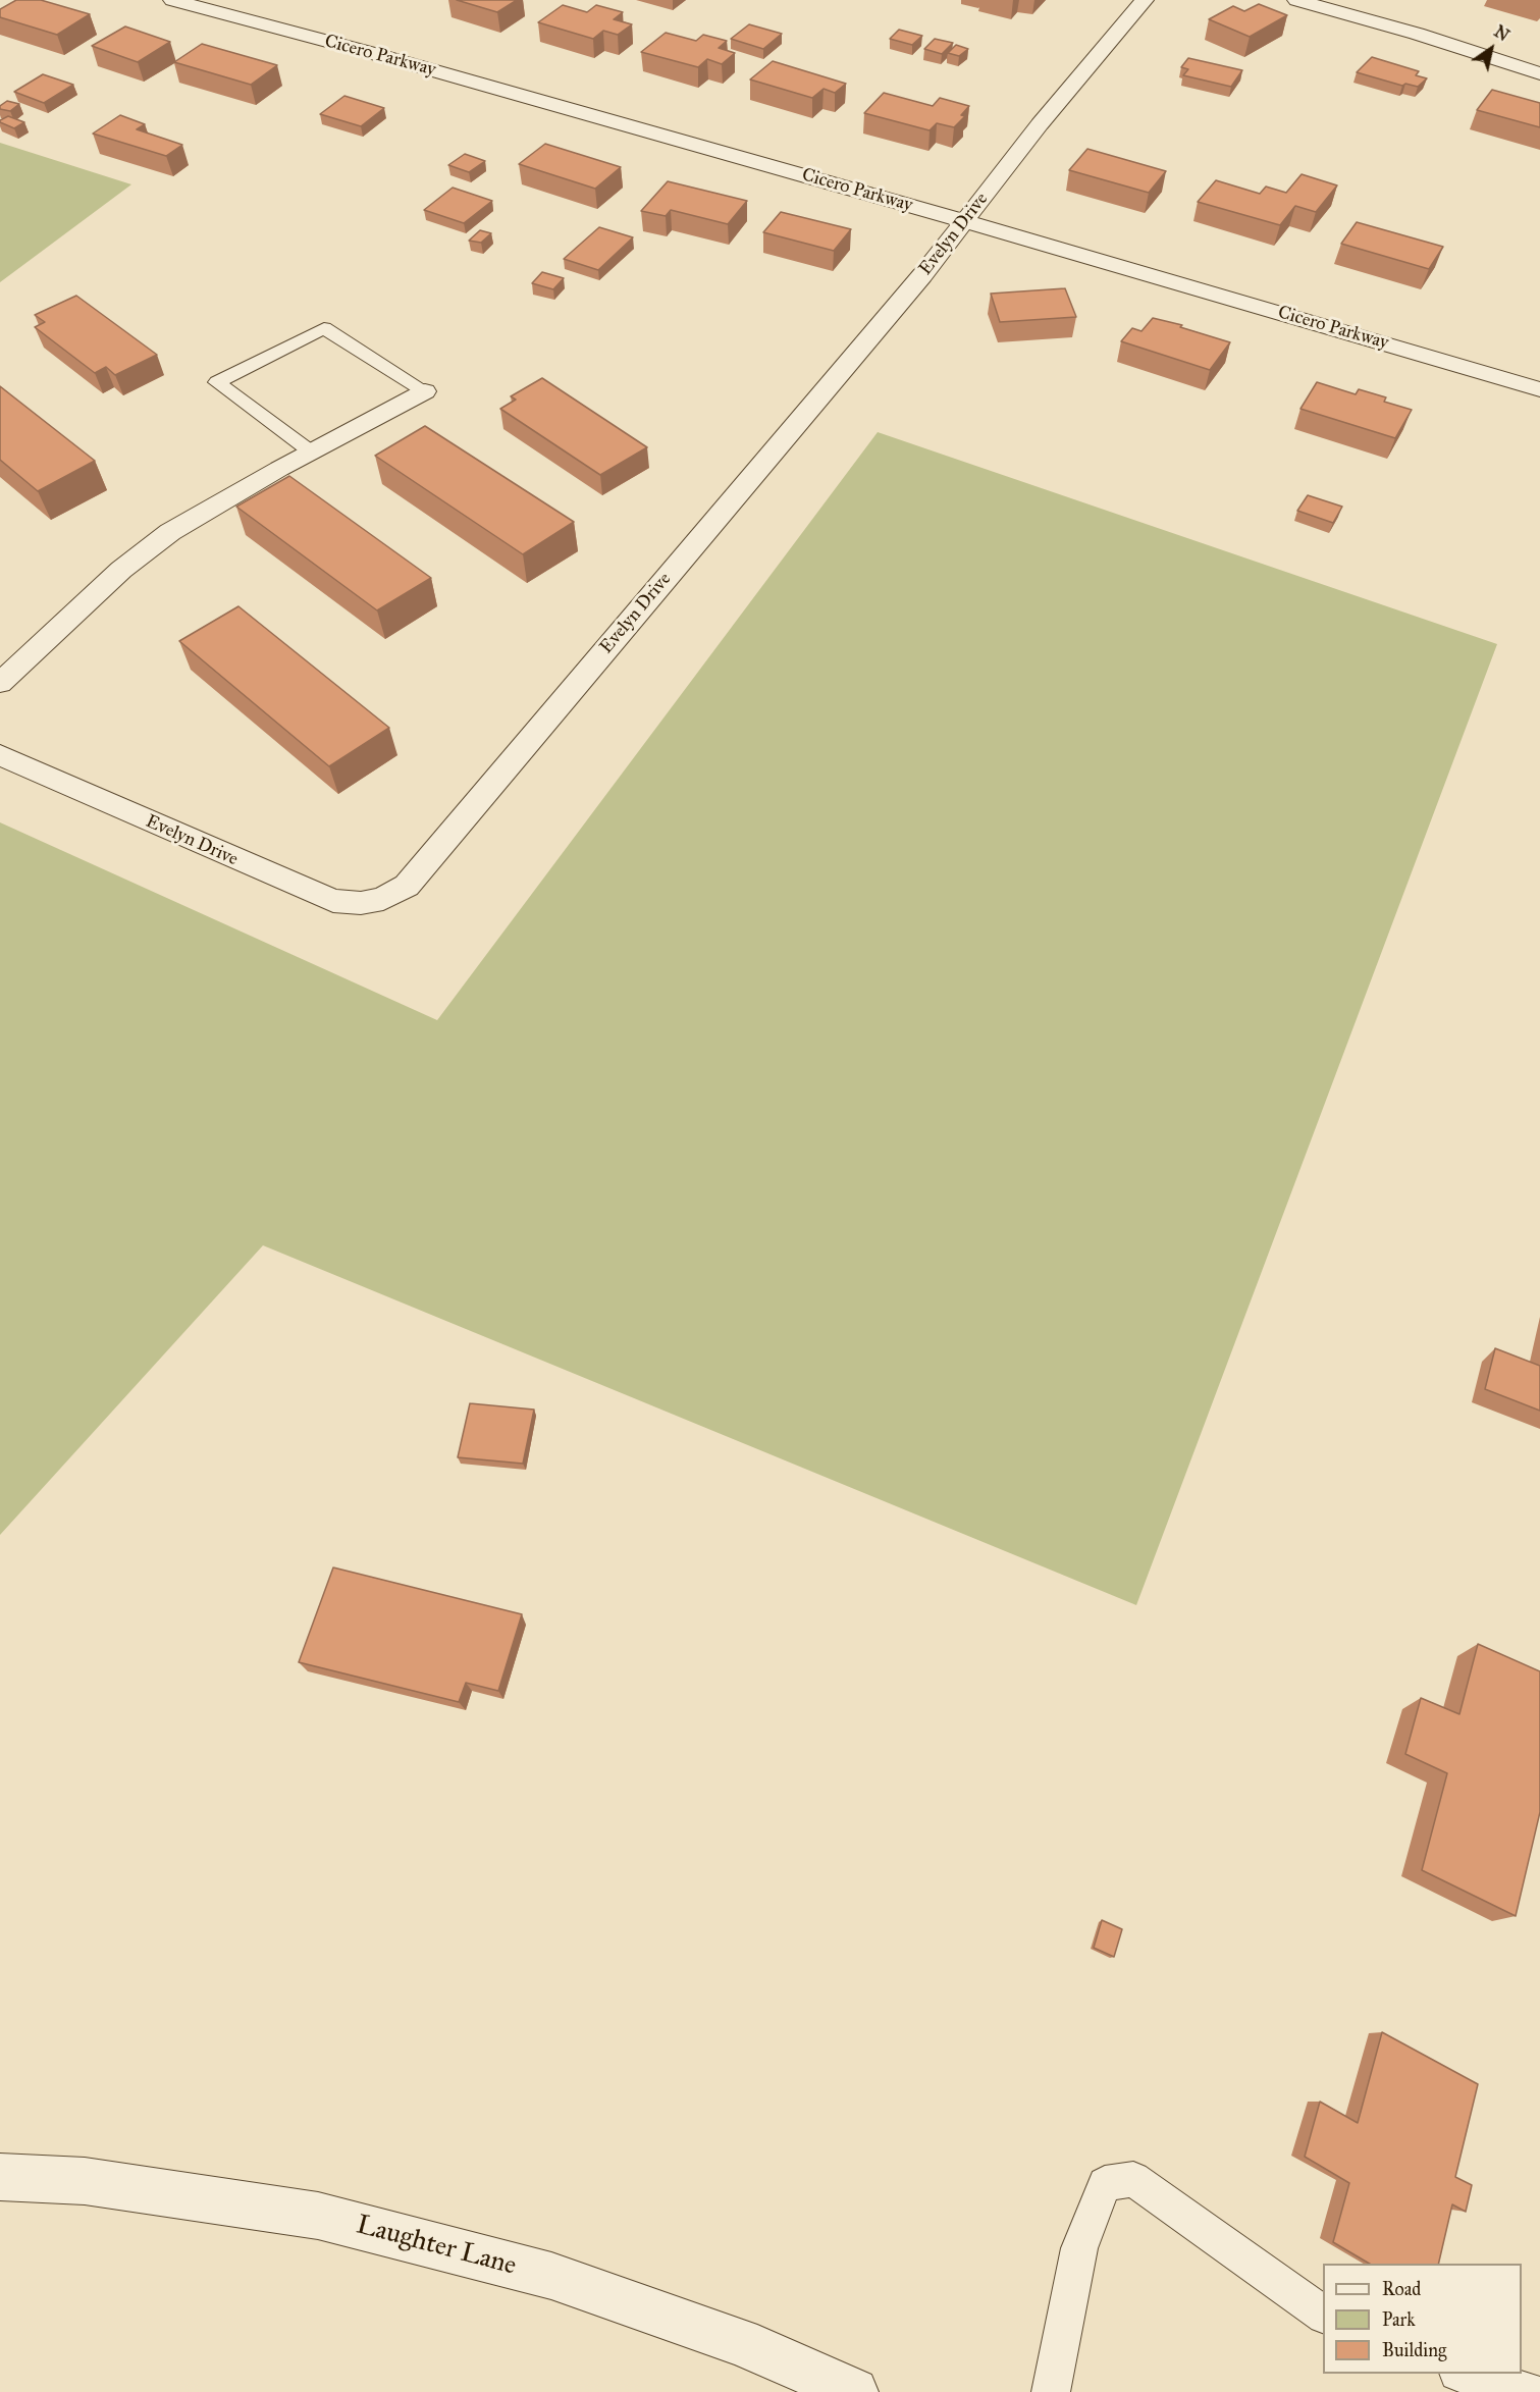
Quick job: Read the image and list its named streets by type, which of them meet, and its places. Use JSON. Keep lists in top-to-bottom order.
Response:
{
  "streets": {
    "street": ["Cicero Parkway", "Evelyn Drive", "Laughter Lane"]
  },
  "crossings": [
    ["Cicero Parkway", "Evelyn Drive"]
  ],
  "legend": ["Road", "Park", "Building"],
  "north": "top right"
}
